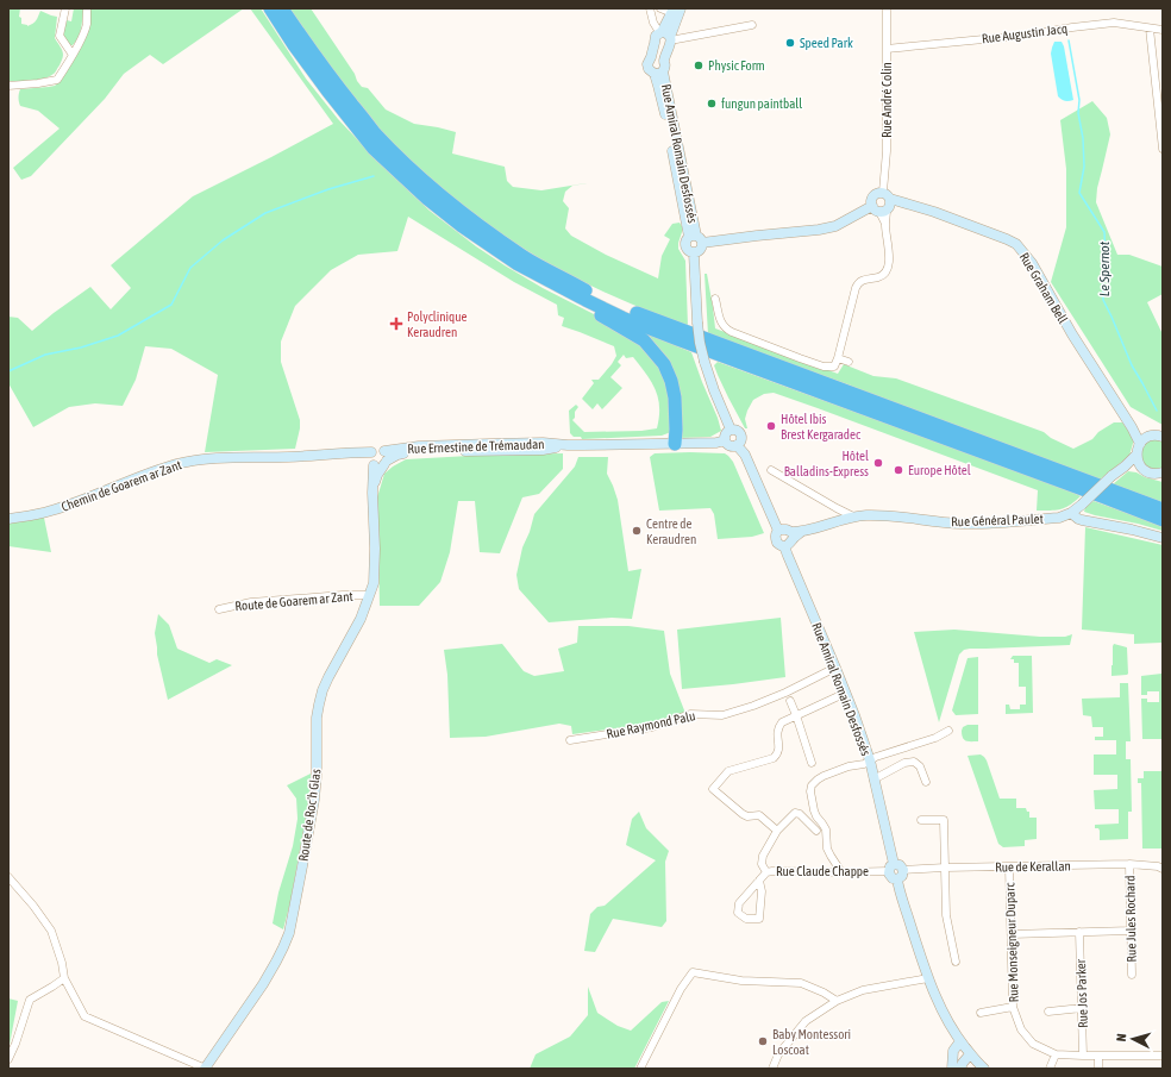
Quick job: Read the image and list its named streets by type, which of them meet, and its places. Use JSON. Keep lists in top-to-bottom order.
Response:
{
  "streets": {
    "street": [
      "Rue Augustin Jacq",
      "Rue André Colin",
      "Rue Amiral Romain Desfossés",
      "Rue Graham Bell",
      "Rue Ernestine de Trémaudan",
      "Chemin de Goarem ar Zant",
      "Rue Général Paulet",
      "Route de Goarem ar Zant",
      "Rue Raymond Palu",
      "Route de Roc'h Glas",
      "Rue de Kerallan",
      "Rue Claude Chappe",
      "Rue Jules Rochard",
      "Rue Monseigneur Duparc",
      "Rue Jos Parker"
    ]
  },
  "crossings": [
    ["Rue Augustin Jacq", "Rue André Colin"],
    ["Rue André Colin", "Rue Graham Bell"],
    ["Rue Amiral Romain Desfossés", "Rue Graham Bell"],
    ["Rue Amiral Romain Desfossés", "Rue Général Paulet"],
    ["Rue Amiral Romain Desfossés", "Rue Raymond Palu"],
    ["Rue Amiral Romain Desfossés", "Rue de Kerallan"],
    ["Rue Amiral Romain Desfossés", "Rue Claude Chappe"],
    ["Rue Ernestine de Trémaudan", "Route de Roc'h Glas"],
    ["Chemin de Goarem ar Zant", "Route de Roc'h Glas"],
    ["Route de Goarem ar Zant", "Route de Roc'h Glas"],
    ["Rue de Kerallan", "Rue Claude Chappe"],
    ["Rue de Kerallan", "Rue Jules Rochard"],
    ["Rue de Kerallan", "Rue Monseigneur Duparc"],
    ["Rue Monseigneur Duparc", "Rue Jos Parker"]
  ],
  "water": ["Le Spernot"],
  "places": {
    "other": [
      "Speed Park",
      "Physic Form",
      "fungun paintball",
      "Hôtel Ibis Brest Kergaradec",
      "Hôtel Balladins-Express",
      "Europe Hôtel",
      "Centre de Keraudren",
      "Baby Montessori Loscoat"
    ],
    "health": ["Polyclinique Keraudren"]
  },
  "north": "left"
}
